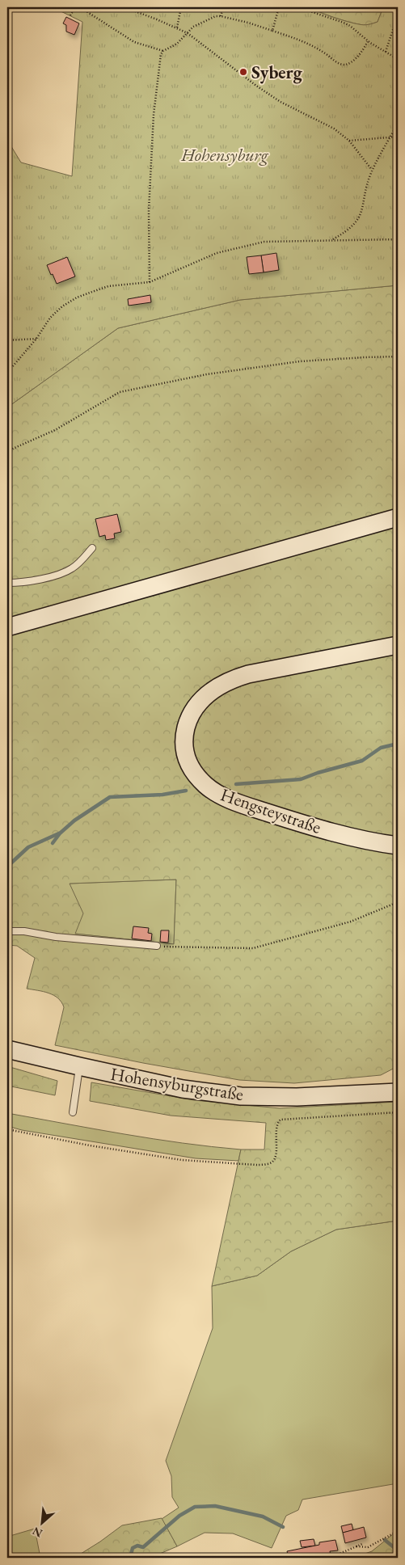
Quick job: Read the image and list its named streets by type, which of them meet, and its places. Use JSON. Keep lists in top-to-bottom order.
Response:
{
  "streets": {
    "main road": ["Hengsteystraße", "Hohensyburgstraße"]
  },
  "parks": ["Hohensyburg"],
  "places": ["Syberg"],
  "north": "bottom left"
}
